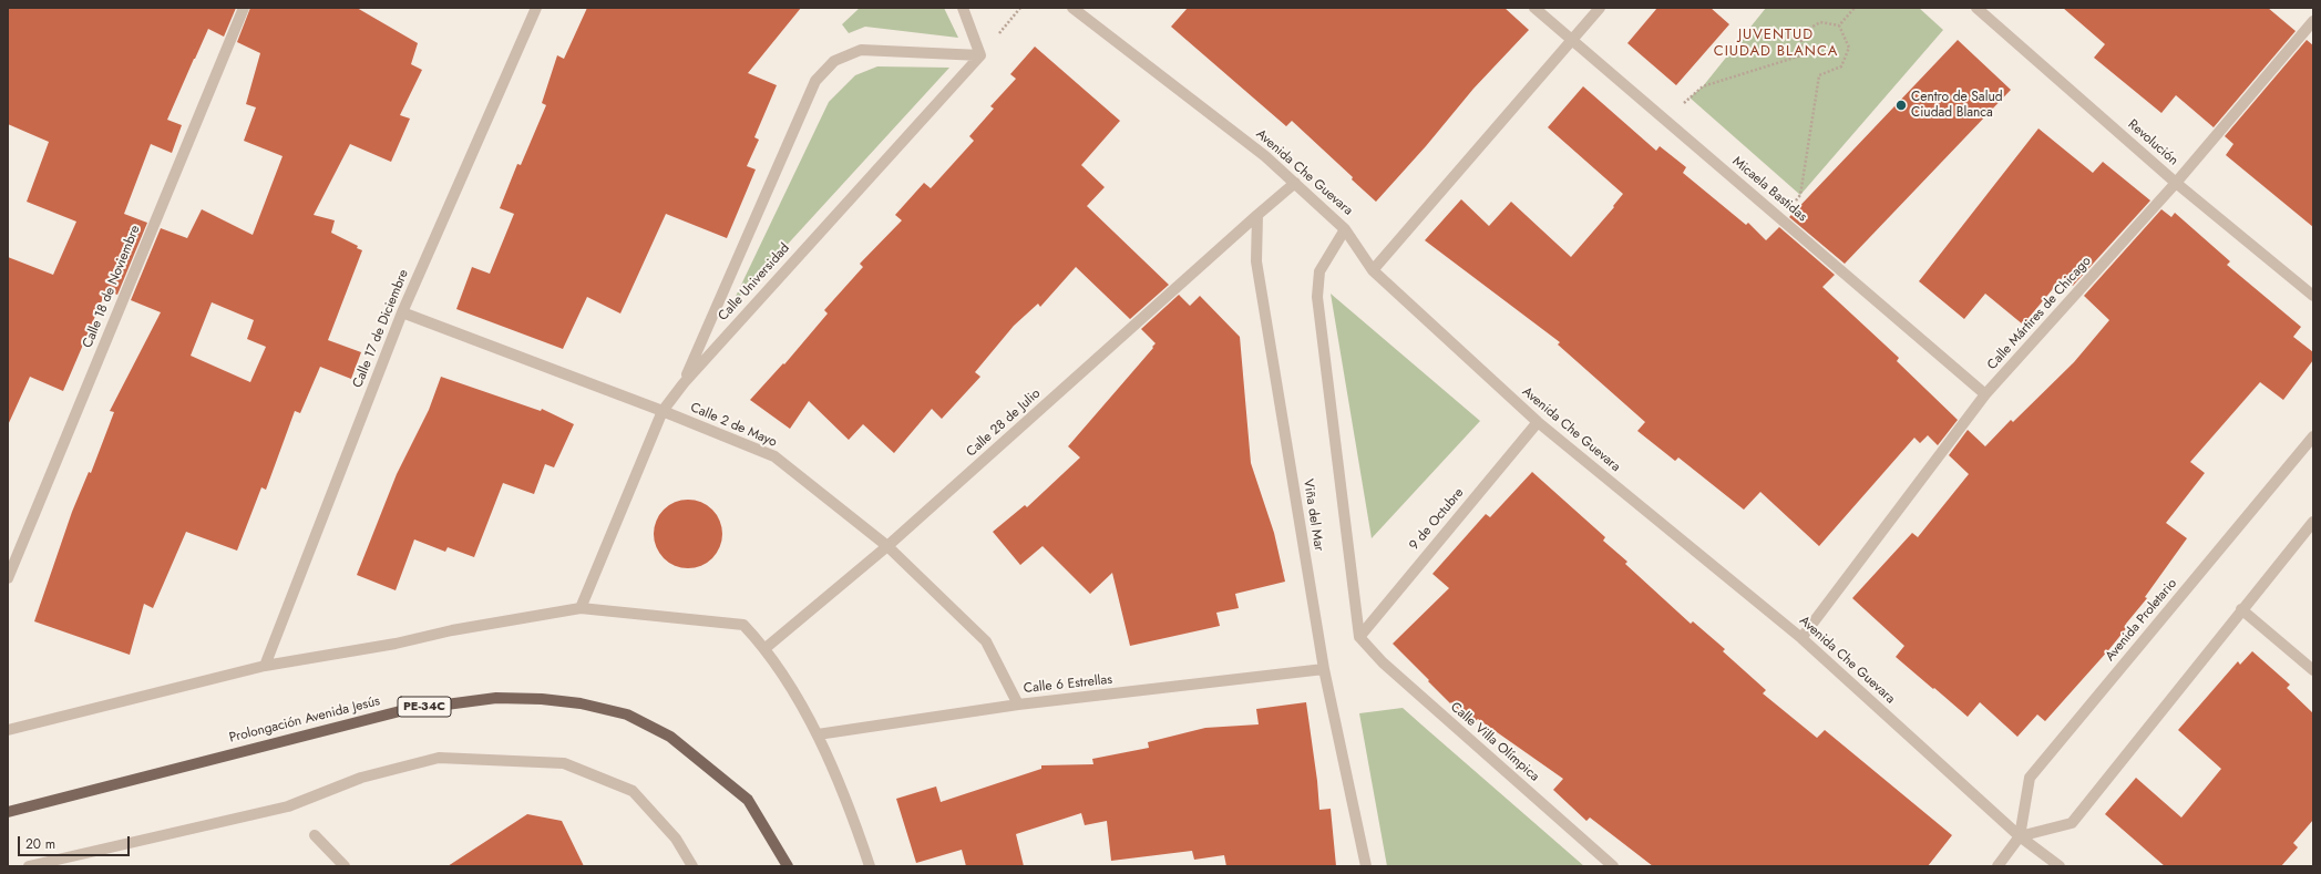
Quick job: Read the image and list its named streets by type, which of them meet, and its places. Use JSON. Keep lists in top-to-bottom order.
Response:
{
  "streets": {
    "main road": ["PE-34C", "Prolongación Avenida Jesús"],
    "street": [
      "Revolución",
      "Avenida Che Guevara",
      "Micaela Bastidas",
      "Calle Universidad",
      "Calle 18 de Noviembre",
      "Calle Mártires de Chicago",
      "Calle 17 de Diciembre",
      "Calle 28 de Julio",
      "Calle 2 de Mayo",
      "Viña del Mar",
      "9 de Octubre",
      "Avenida Proletario",
      "Calle 6 Estrellas",
      "Calle Villa Olímpica"
    ]
  },
  "crossings": [
    ["Revolución", "Calle Mártires de Chicago"],
    ["Avenida Che Guevara", "Calle Mártires de Chicago"],
    ["Avenida Che Guevara", "9 de Octubre"],
    ["Avenida Che Guevara", "Avenida Proletario"],
    ["Micaela Bastidas", "Calle Mártires de Chicago"],
    ["Calle Universidad", "Calle 2 de Mayo"],
    ["Calle 17 de Diciembre", "Calle 2 de Mayo"],
    ["Calle 28 de Julio", "Calle 2 de Mayo"],
    ["Calle 28 de Julio", "Viña del Mar"],
    ["Calle 2 de Mayo", "Calle 6 Estrellas"],
    ["Viña del Mar", "Calle 6 Estrellas"],
    ["9 de Octubre", "Calle Villa Olímpica"]
  ],
  "districts": ["JUVENTUD CIUDAD BLANCA"],
  "places": ["Centro de Salud Ciudad Blanca"],
  "scale_bar": "20 m"
}
